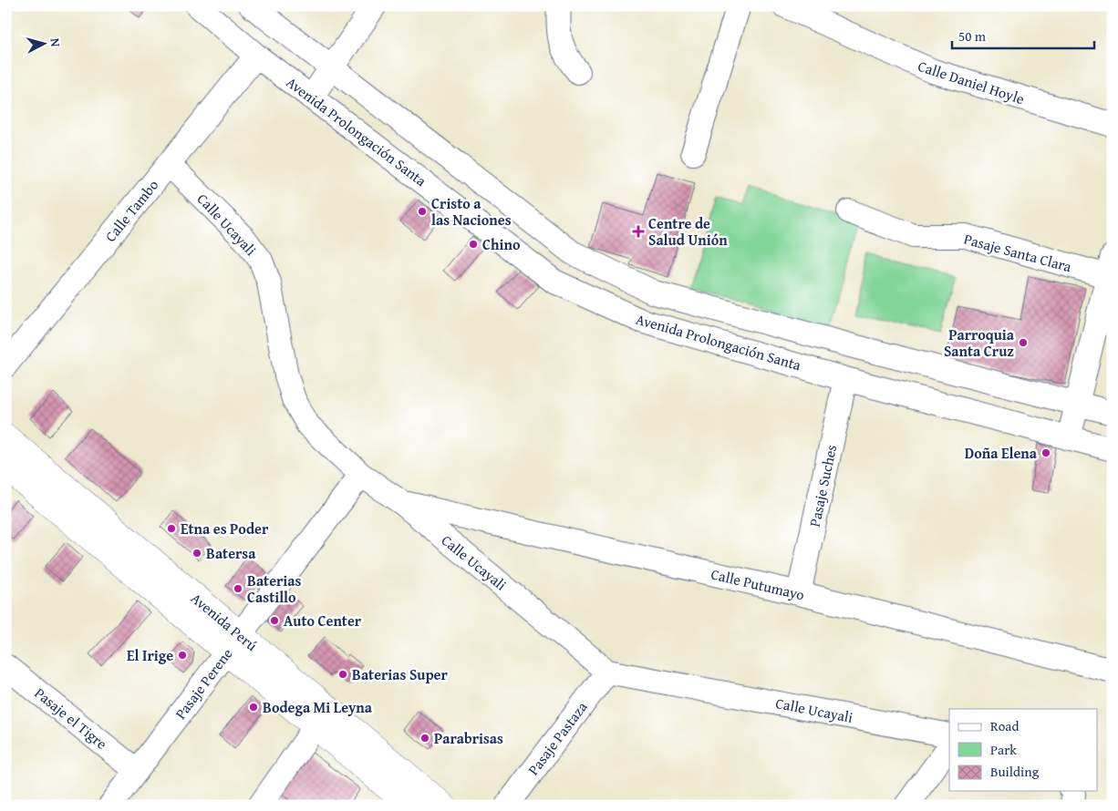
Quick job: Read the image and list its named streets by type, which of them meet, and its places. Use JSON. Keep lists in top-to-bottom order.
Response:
{
  "streets": {
    "main road": ["Avenida Perú"],
    "street": [
      "Calle Daniel Hoyle",
      "Avenida Prolongación Santa",
      "Calle Tambo",
      "Calle Ucayali",
      "Pasaje Santa Clara",
      "Pasaje Suches",
      "Calle Putumayo",
      "Pasaje Perene",
      "Pasaje el Tigre",
      "Pasaje Pastaza"
    ]
  },
  "crossings": [
    ["Avenida Prolongación Santa", "Calle Tambo"],
    ["Avenida Prolongación Santa", "Pasaje Suches"],
    ["Calle Tambo", "Calle Ucayali"],
    ["Calle Ucayali", "Calle Putumayo"],
    ["Calle Ucayali", "Pasaje Perene"],
    ["Calle Ucayali", "Pasaje Pastaza"],
    ["Pasaje Suches", "Calle Putumayo"],
    ["Avenida Perú", "Pasaje Perene"],
    ["Pasaje Perene", "Pasaje el Tigre"]
  ],
  "places": {
    "other": [
      "Cristo a las Naciones",
      "Chino",
      "Parroquia Santa Cruz",
      "Doña Elena",
      "Etna es Poder",
      "Batersa",
      "Baterias Castillo",
      "Auto Center",
      "El Irige",
      "Baterias Super",
      "Bodega Mi Leyna",
      "Parabrisas"
    ],
    "health": ["Centre de Salud Unión"]
  },
  "legend": ["Road", "Park", "Building"],
  "scale_bar": "50 m",
  "north": "right"
}
